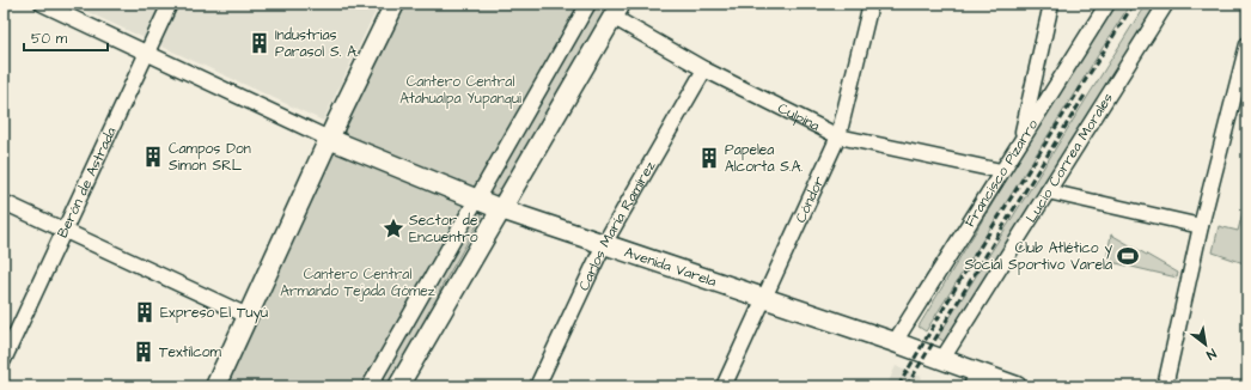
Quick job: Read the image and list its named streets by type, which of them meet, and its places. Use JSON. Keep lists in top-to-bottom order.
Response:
{
  "streets": {
    "main road": ["Avenida Varela"],
    "street": [
      "Culpina",
      "Lucio Correa Morales",
      "Francisco Pizarro",
      "Berón de Astrada",
      "Cóndor",
      "Carlos María Ramírez"
    ]
  },
  "crossings": [
    ["Culpina", "Francisco Pizarro"],
    ["Culpina", "Cóndor"],
    ["Culpina", "Carlos María Ramírez"],
    ["Lucio Correa Morales", "Avenida Varela"],
    ["Francisco Pizarro", "Avenida Varela"],
    ["Cóndor", "Avenida Varela"],
    ["Carlos María Ramírez", "Avenida Varela"]
  ],
  "parks": ["Cantero Central Atahualpa Yupanqui", "Cantero Central Armando Tejada Gómez"],
  "places": {
    "building": [
      "Industrias Parasol S. A.",
      "Campos Don Simon SRL",
      "Papelea Alcorta S.A.",
      "Expreso El Tuyú",
      "Textilcom"
    ],
    "place": ["Sector de Encuentro"],
    "sports": ["Club Atlético y Social Sportivo Varela"]
  },
  "scale_bar": "50 m",
  "north": "bottom right"
}
